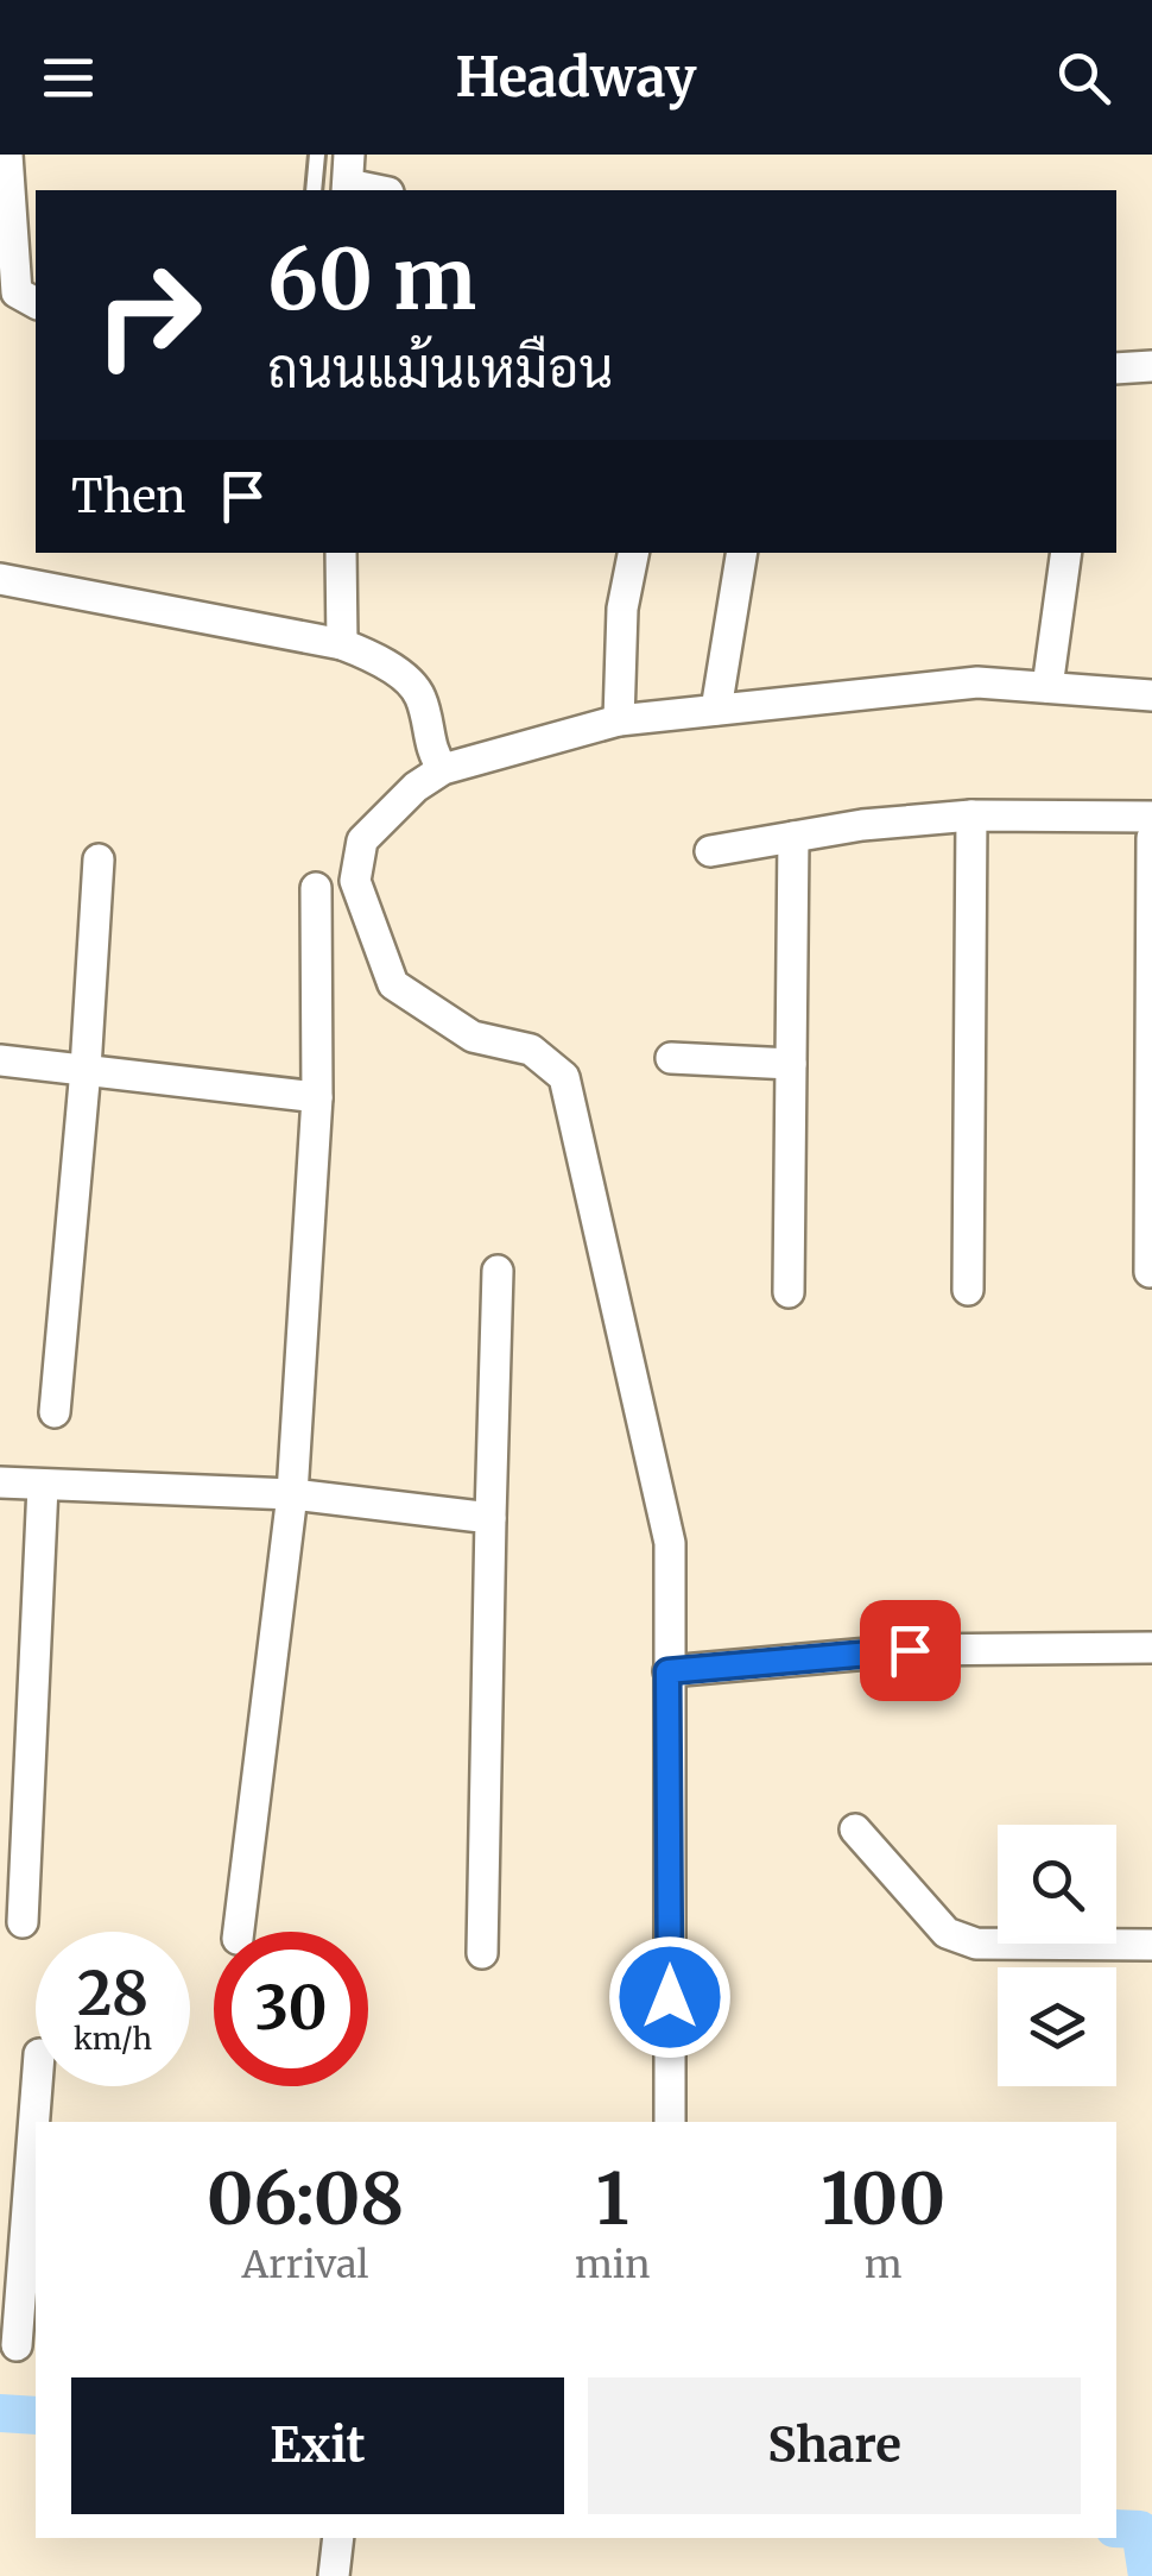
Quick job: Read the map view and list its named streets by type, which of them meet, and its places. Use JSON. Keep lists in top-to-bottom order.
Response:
{
  "page": {
    "header": "Headway",
    "turn": ["60 m", "ถนนแม้นเหมือน"],
    "then": "Then",
    "speed": "28 km/h",
    "limit": "30",
    "eta": [
      "06:08",
      "Arrival",
      "1",
      "min",
      "100",
      "m"
    ],
    "buttons": ["Exit", "Share"]
  }
}
